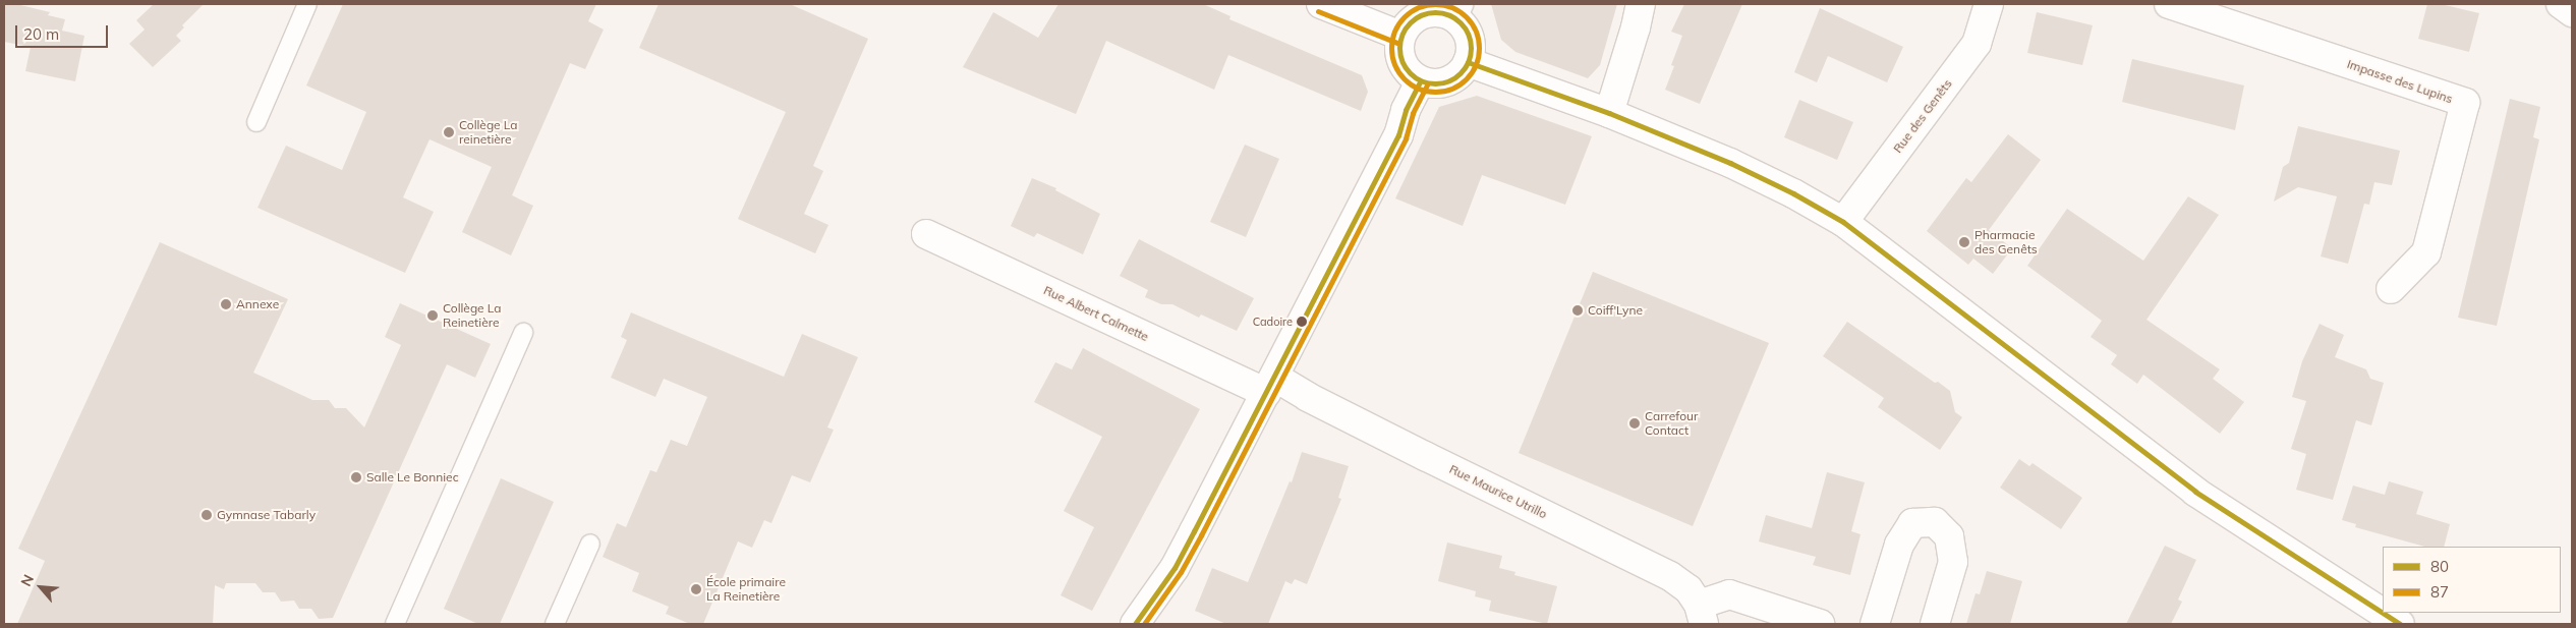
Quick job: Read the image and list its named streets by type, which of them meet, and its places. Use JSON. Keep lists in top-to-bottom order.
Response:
{
  "streets": {
    "street": [
      "Impasse des Lupins",
      "Rue des Genêts",
      "Rue Albert Calmette",
      "Rue Maurice Utrillo"
    ]
  },
  "crossings": [
    ["Rue Albert Calmette", "Rue Maurice Utrillo"]
  ],
  "places": [
    "Collège La reinetière",
    "Pharmacie des Genêts",
    "Annexe",
    "Coiff'Lyne",
    "Collège La Reinetière",
    "Cadoire",
    "Carrefour Contact",
    "Salle Le Bonniec",
    "Gymnase Tabarly",
    "École primaire La Reinetière"
  ],
  "lines": ["transit line 87", "transit line 80"],
  "legend": ["80", "87"],
  "scale_bar": "20 m",
  "north": "top left"
}
